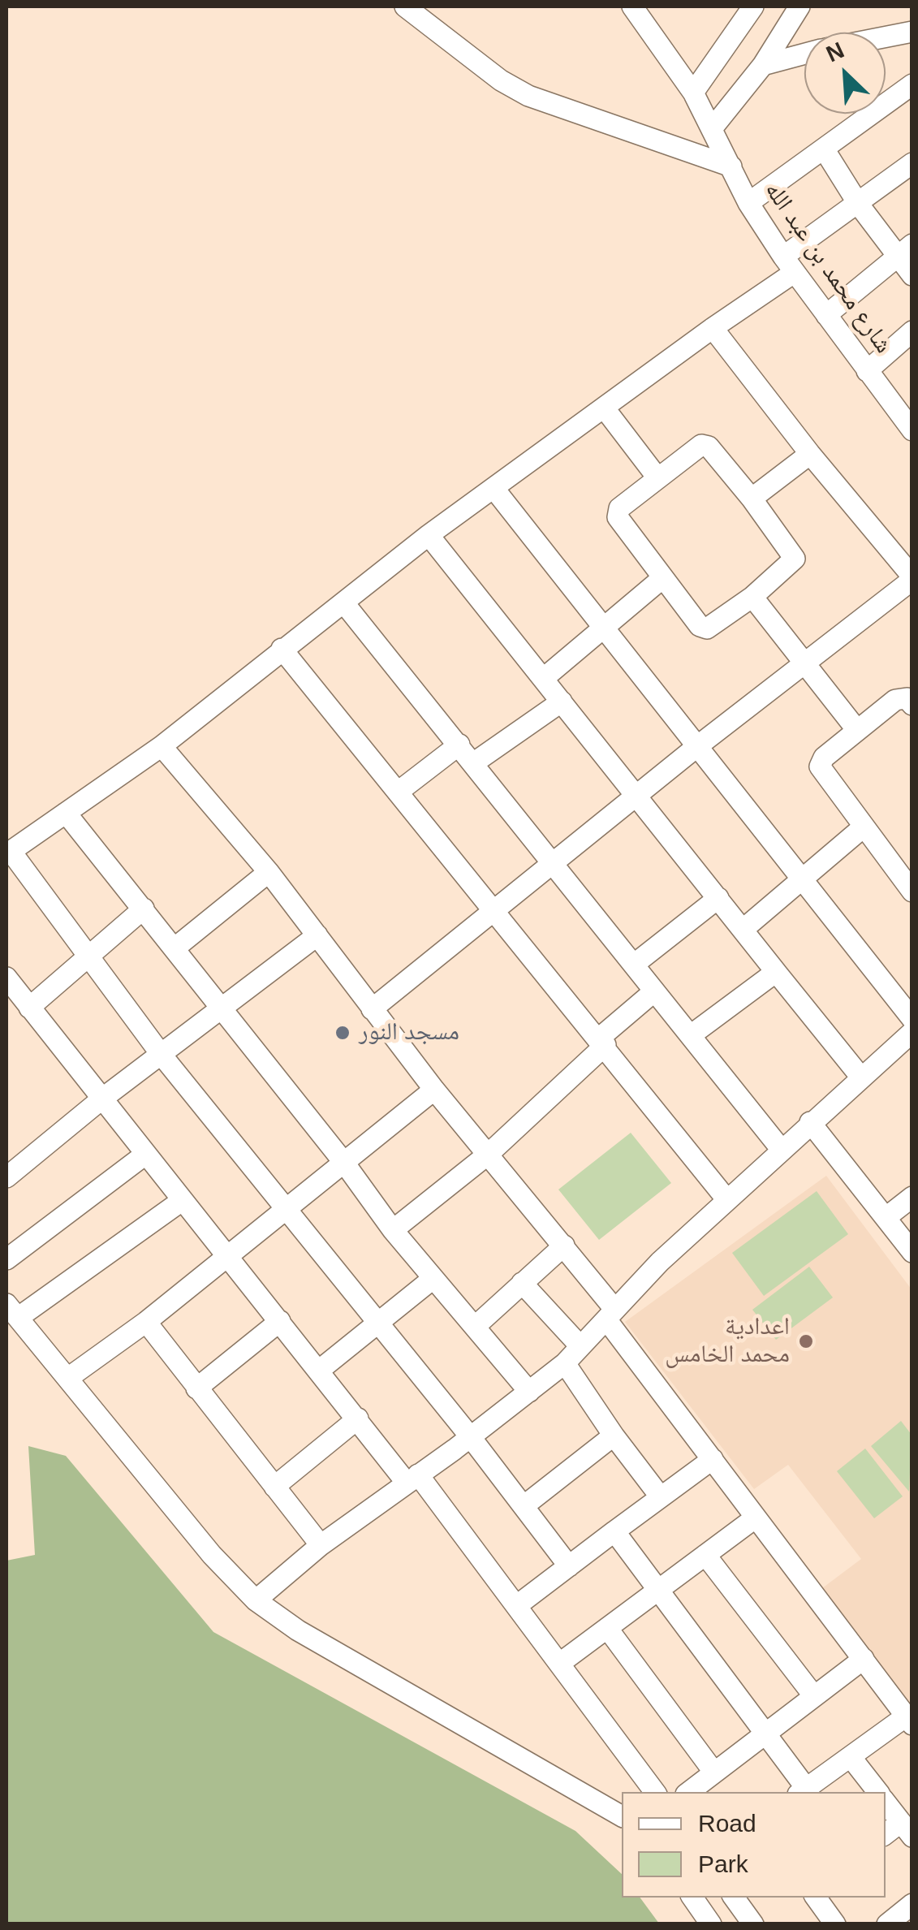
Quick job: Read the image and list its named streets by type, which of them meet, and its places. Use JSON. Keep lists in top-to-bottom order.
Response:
{
  "streets": {
    "street": ["شارع محمد بن عبد الله"]
  },
  "places": ["مسجد النور", "اعدادية محمد الخامس"],
  "legend": ["Road", "Park"],
  "north": "top left"
}
